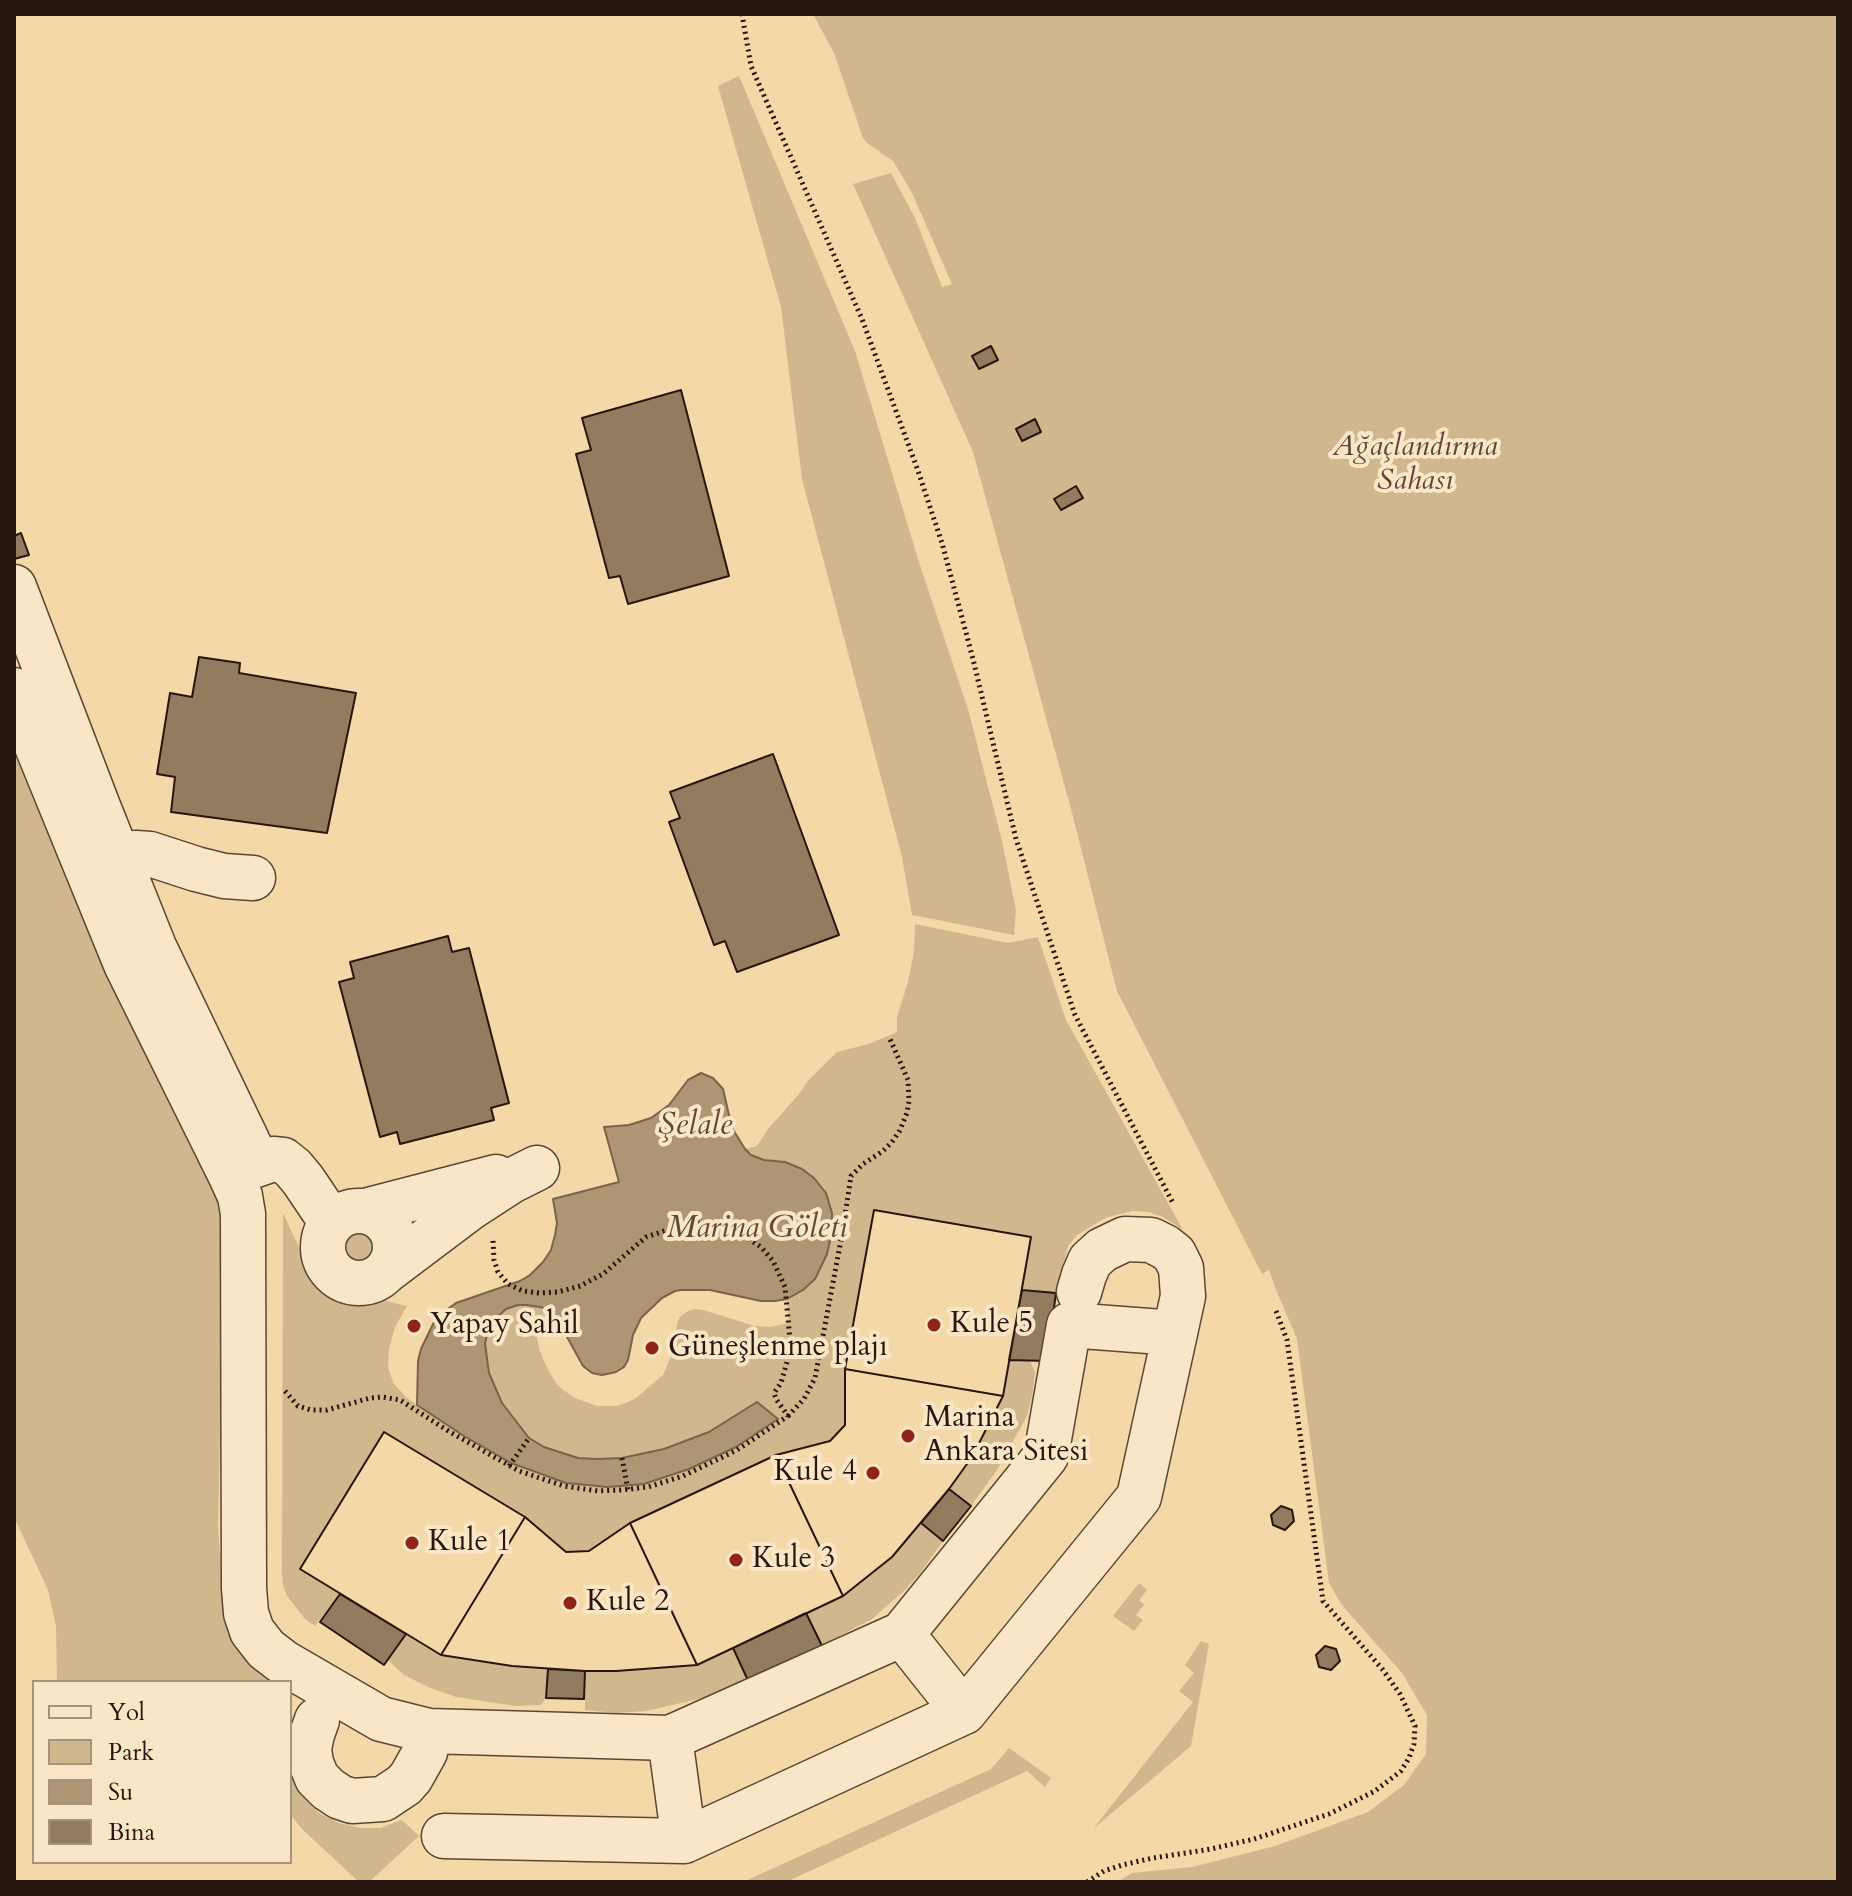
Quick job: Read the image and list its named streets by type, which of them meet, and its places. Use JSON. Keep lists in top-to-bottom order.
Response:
{
  "water": ["Şelale", "Marina Göleti"],
  "parks": ["Ağaçlandırma Sahası"],
  "places": [
    "Kule 5",
    "Yapay Sahil",
    "Güneşlenme plajı",
    "Marina Ankara Sitesi",
    "Kule 4",
    "Kule 1",
    "Kule 3",
    "Kule 2"
  ],
  "legend": [
    "Yol",
    "Park",
    "Su",
    "Bina"
  ]
}
